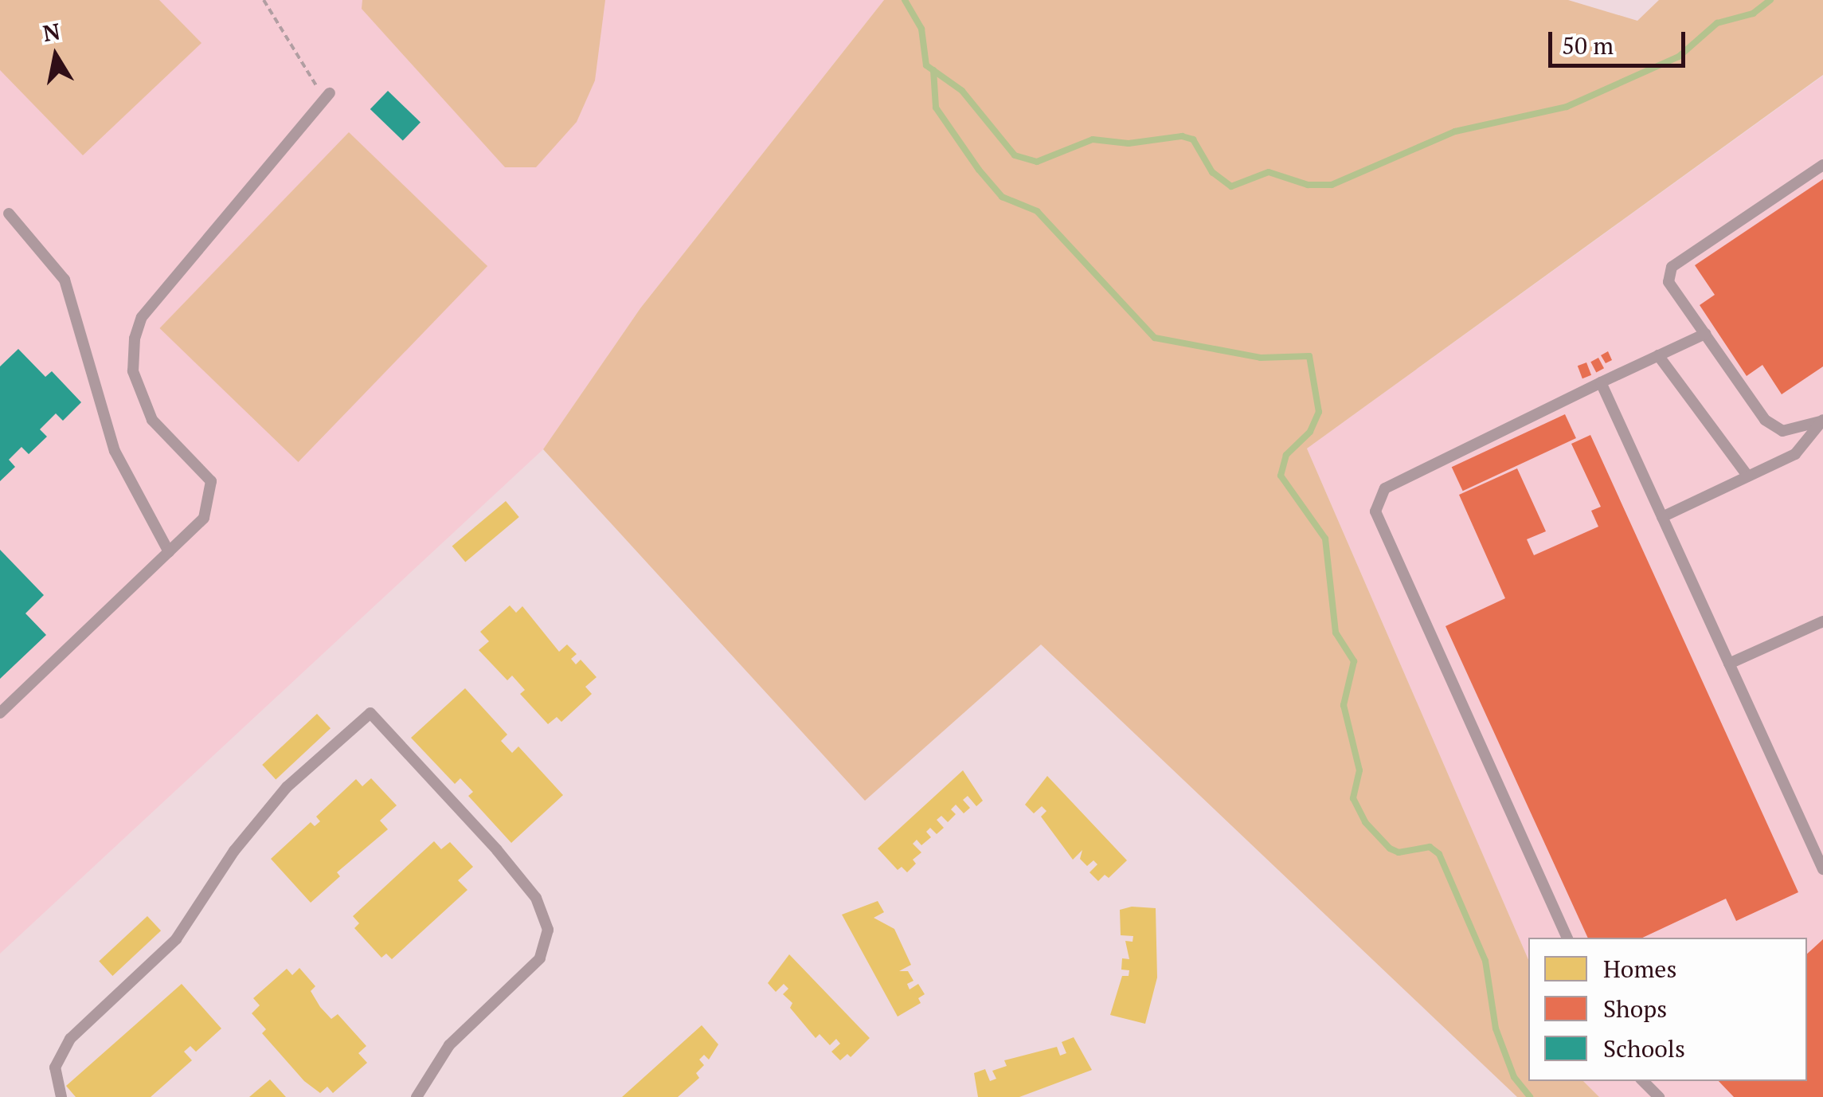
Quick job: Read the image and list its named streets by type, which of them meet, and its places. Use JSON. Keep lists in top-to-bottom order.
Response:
{
  "legend": ["Homes", "Shops", "Schools"],
  "scale_bar": "50 m",
  "north": "top"
}
